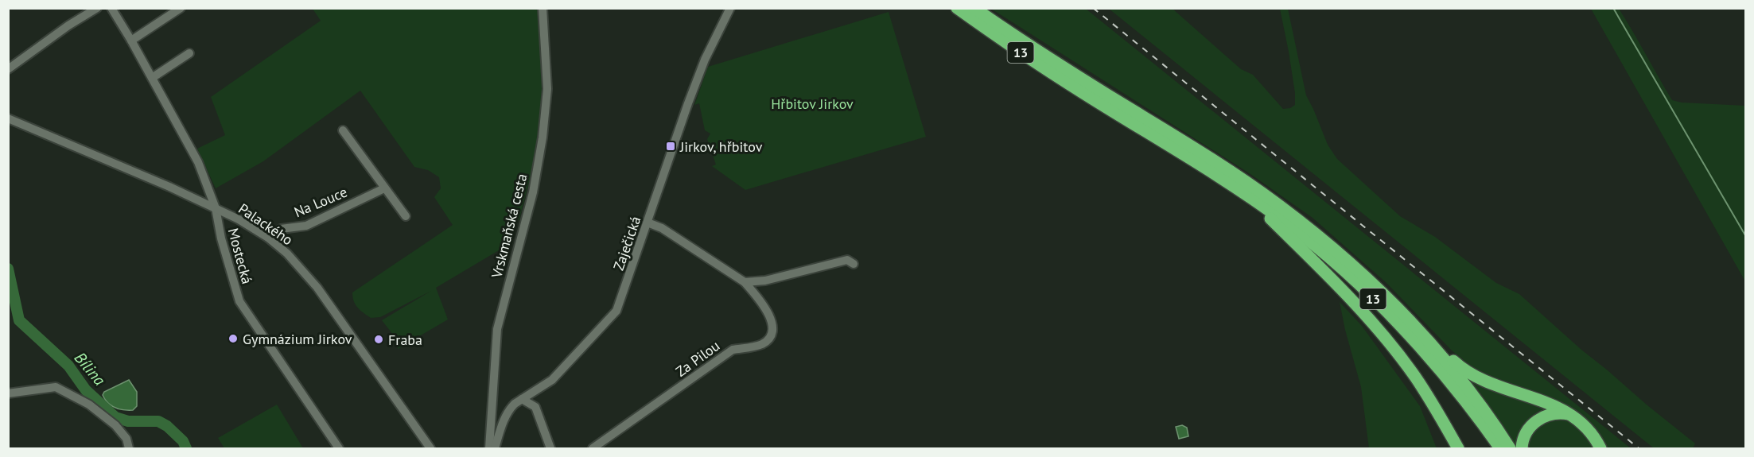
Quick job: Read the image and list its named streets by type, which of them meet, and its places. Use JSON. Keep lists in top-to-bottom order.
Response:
{
  "streets": {
    "highway": ["13"],
    "street": [
      "Na Louce",
      "Palackého",
      "Vrskmaňská cesta",
      "Zaječická",
      "Mostecká",
      "Za Pilou"
    ]
  },
  "crossings": [
    ["Na Louce", "Palackého"],
    ["Palackého", "Mostecká"],
    ["Zaječická", "Za Pilou"]
  ],
  "water": ["Bílina"],
  "parks": ["Hřbitov Jirkov"],
  "places": {
    "transit": ["Jirkov, hřbitov"],
    "other": ["Gymnázium Jirkov", "Fraba"]
  }
}
